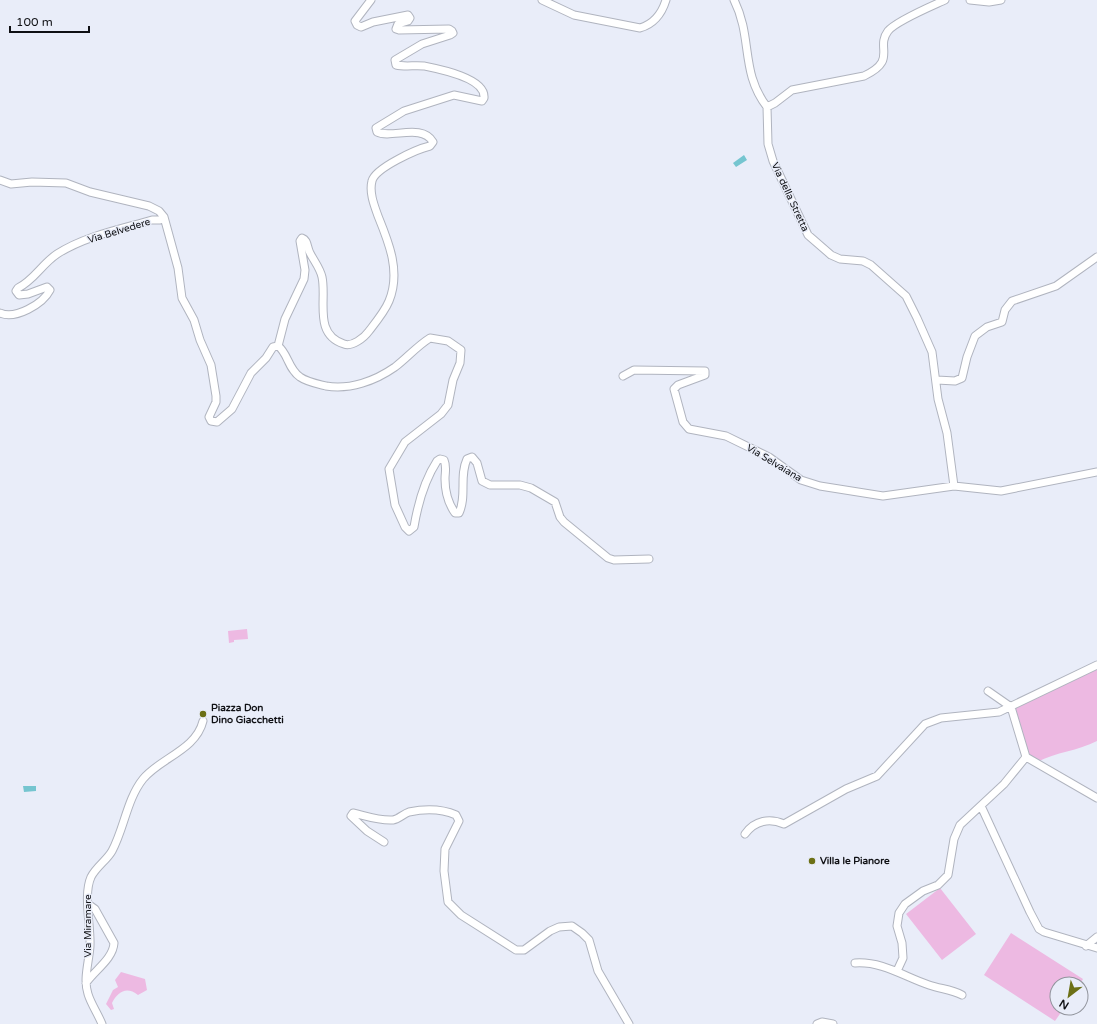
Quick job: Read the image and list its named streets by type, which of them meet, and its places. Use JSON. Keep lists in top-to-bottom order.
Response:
{
  "streets": {
    "street": [
      "Via della Stretta",
      "Via Belvedere",
      "Via Selvaiana",
      "Via Miramare"
    ]
  },
  "crossings": [
    ["Via della Stretta", "Via Selvaiana"]
  ],
  "places": ["Piazza Don Dino Giacchetti", "Villa le Pianore"],
  "scale_bar": "100 m",
  "north": "bottom left"
}
